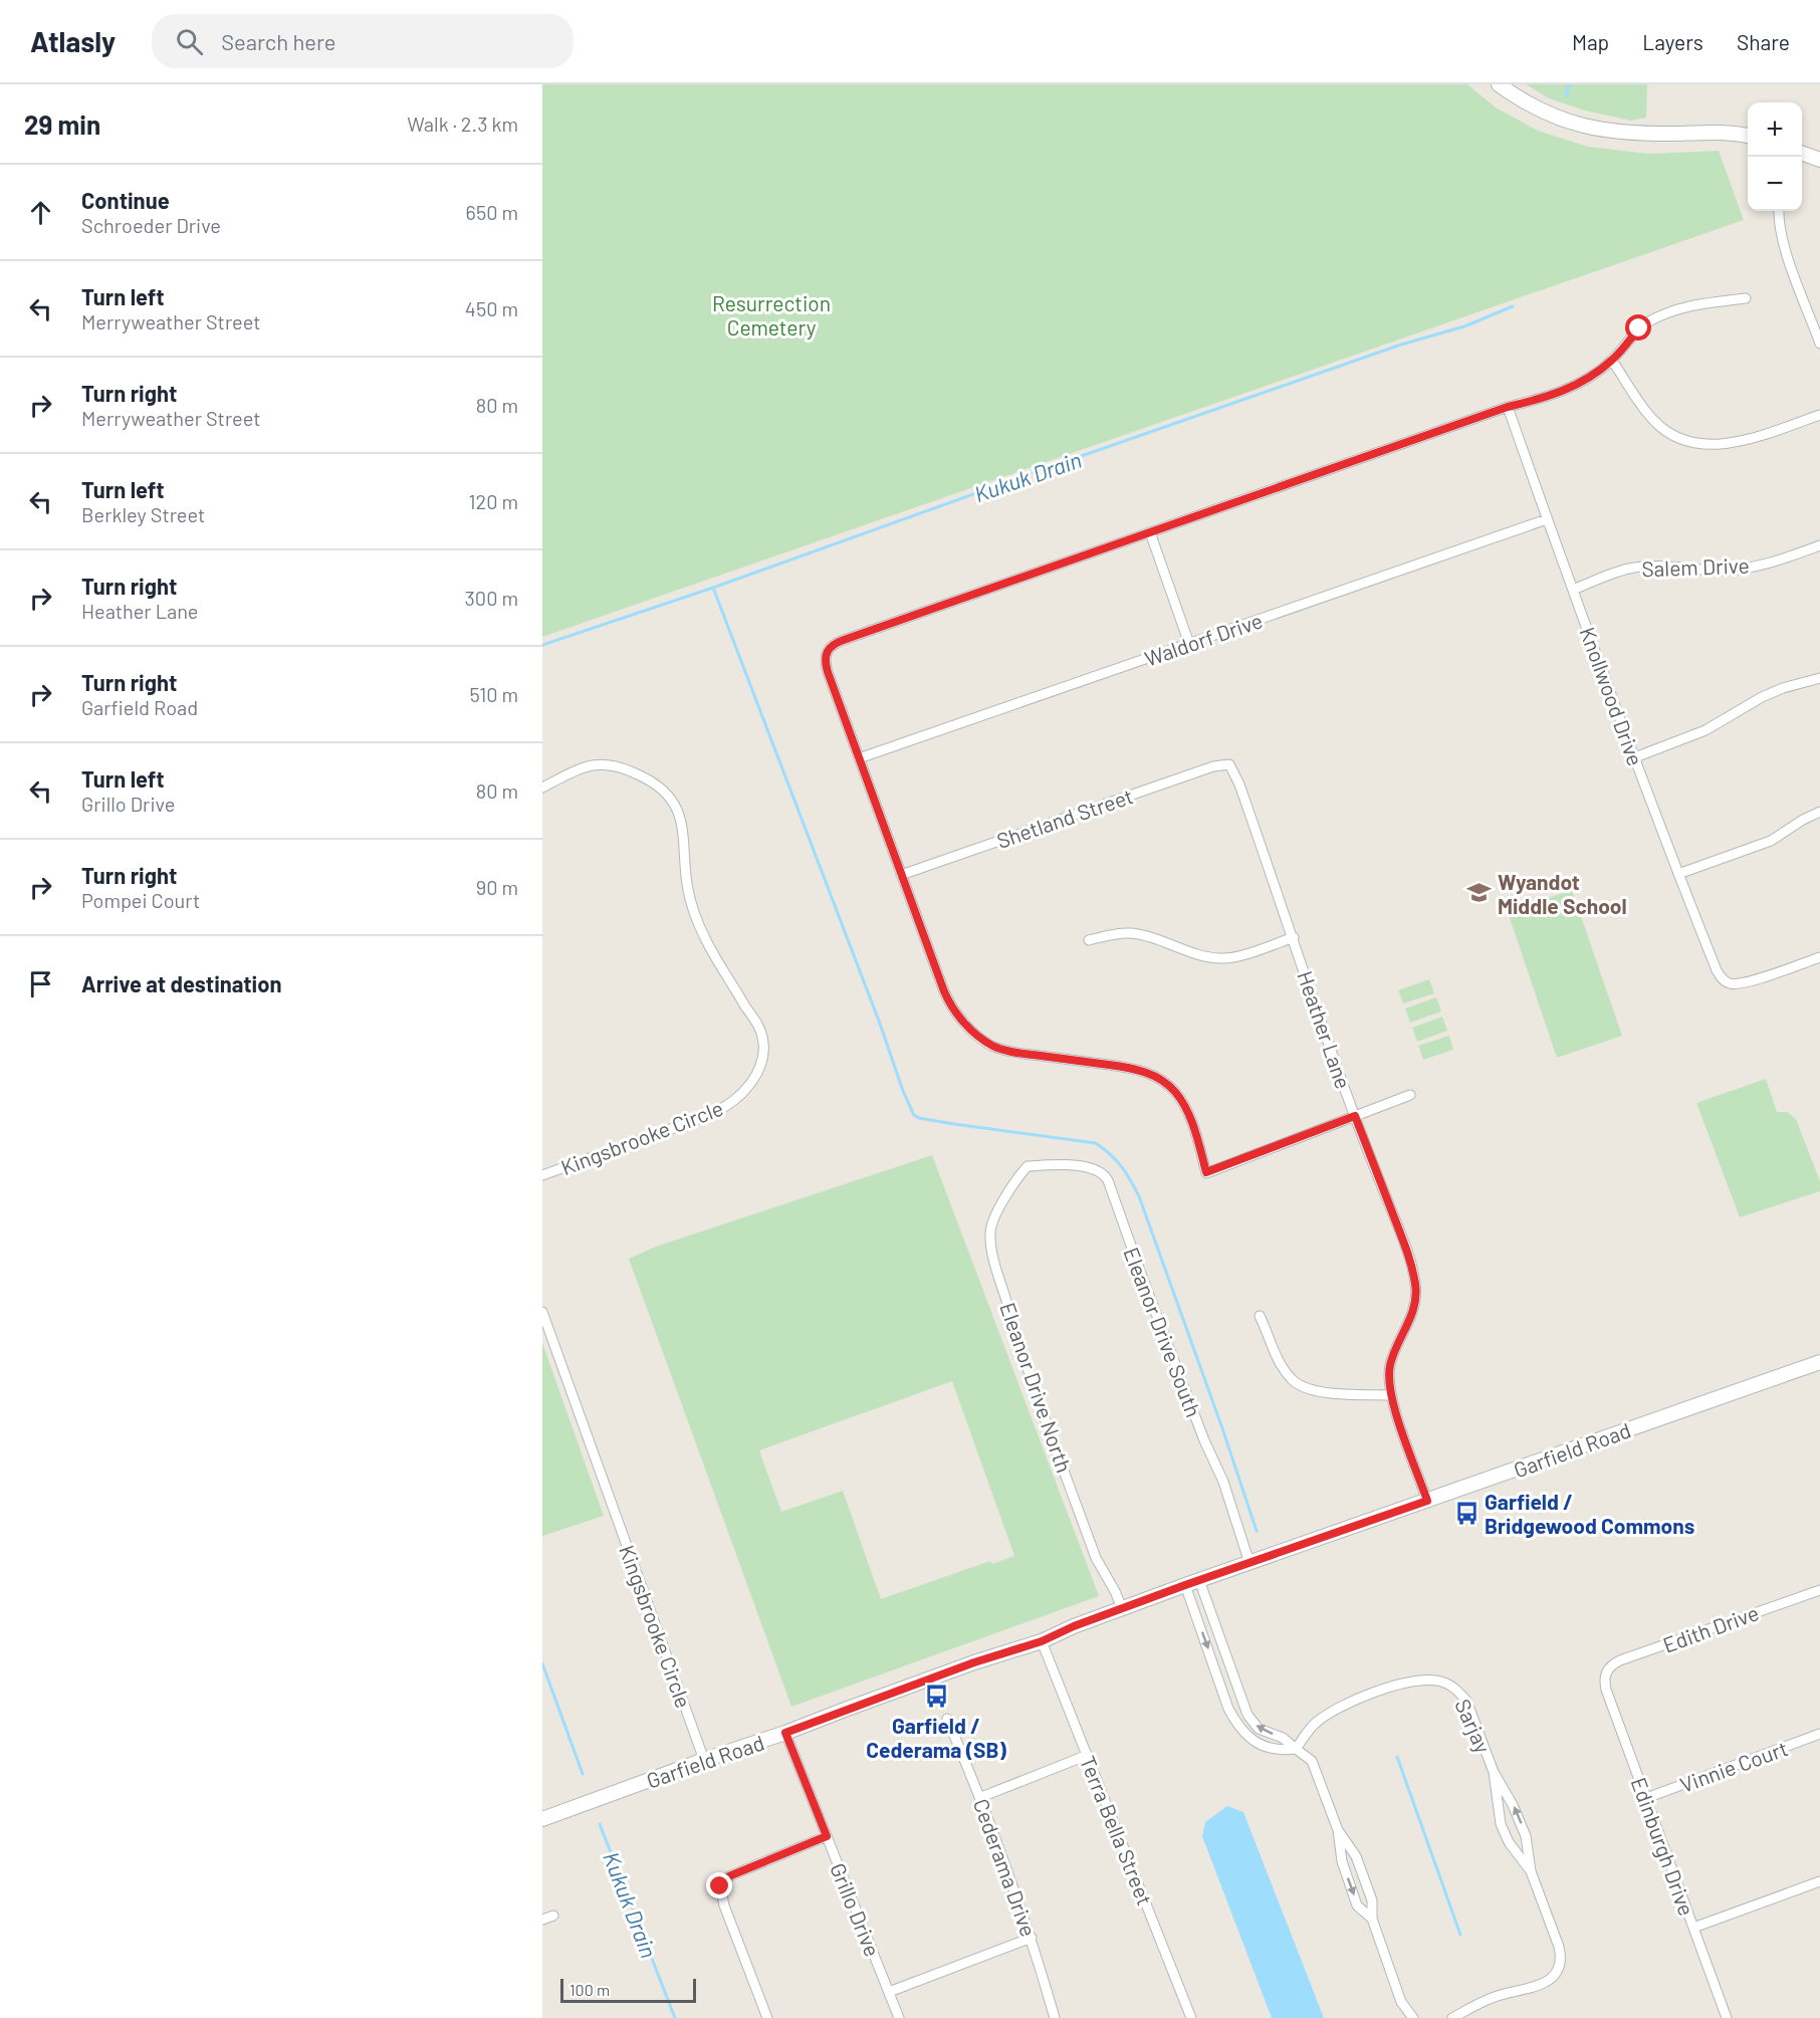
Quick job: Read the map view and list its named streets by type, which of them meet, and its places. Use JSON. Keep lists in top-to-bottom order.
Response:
{
  "streets": {
    "main road": ["Garfield Road"],
    "street": [
      "Salem Drive",
      "Waldorf Drive",
      "Knollwood Drive",
      "Shetland Street",
      "Heather Lane",
      "Kingsbrooke Circle",
      "Eleanor Drive South",
      "Eleanor Drive North",
      "Edith Drive",
      "Sarjay",
      "Vinnie Court",
      "Terra Bella Street",
      "Edinburgh Drive",
      "Cederama Drive",
      "Grillo Drive"
    ]
  },
  "crossings": [
    ["Salem Drive", "Knollwood Drive"],
    ["Waldorf Drive", "Knollwood Drive"],
    ["Shetland Street", "Heather Lane"],
    ["Heather Lane", "Garfield Road"],
    ["Kingsbrooke Circle", "Garfield Road"],
    ["Eleanor Drive South", "Eleanor Drive North"],
    ["Eleanor Drive South", "Garfield Road"],
    ["Eleanor Drive North", "Garfield Road"],
    ["Garfield Road", "Terra Bella Street"],
    ["Garfield Road", "Grillo Drive"],
    ["Edith Drive", "Edinburgh Drive"],
    ["Vinnie Court", "Edinburgh Drive"]
  ],
  "water": ["Kukuk Drain"],
  "parks": ["Resurrection Cemetery"],
  "places": {
    "school or university": ["Wyandot Middle School"],
    "bus stop": ["Garfield / Bridgewood Commons", "Garfield / Cederama (SB)"]
  },
  "scale_bar": "100 m",
  "page": {
    "header": "Atlasly",
    "search": "Search here",
    "nav": ["Map", "Layers", "Share"],
    "heading": ["29 min", "Walk · 2.3 km"],
    "map_buttons": ["+", "−"],
    "list": [
      ["Continue", "Schroeder Drive", "650 m"],
      ["Turn left", "Merryweather Street", "450 m"],
      ["Turn right", "Merryweather Street", "80 m"],
      ["Turn left", "Berkley Street", "120 m"],
      ["Turn right", "Heather Lane", "300 m"],
      ["Turn right", "Garfield Road", "510 m"],
      ["Turn left", "Grillo Drive", "80 m"],
      ["Turn right", "Pompei Court", "90 m"],
      "Arrive at destination"
    ],
    "scale": "100 m"
  }
}
